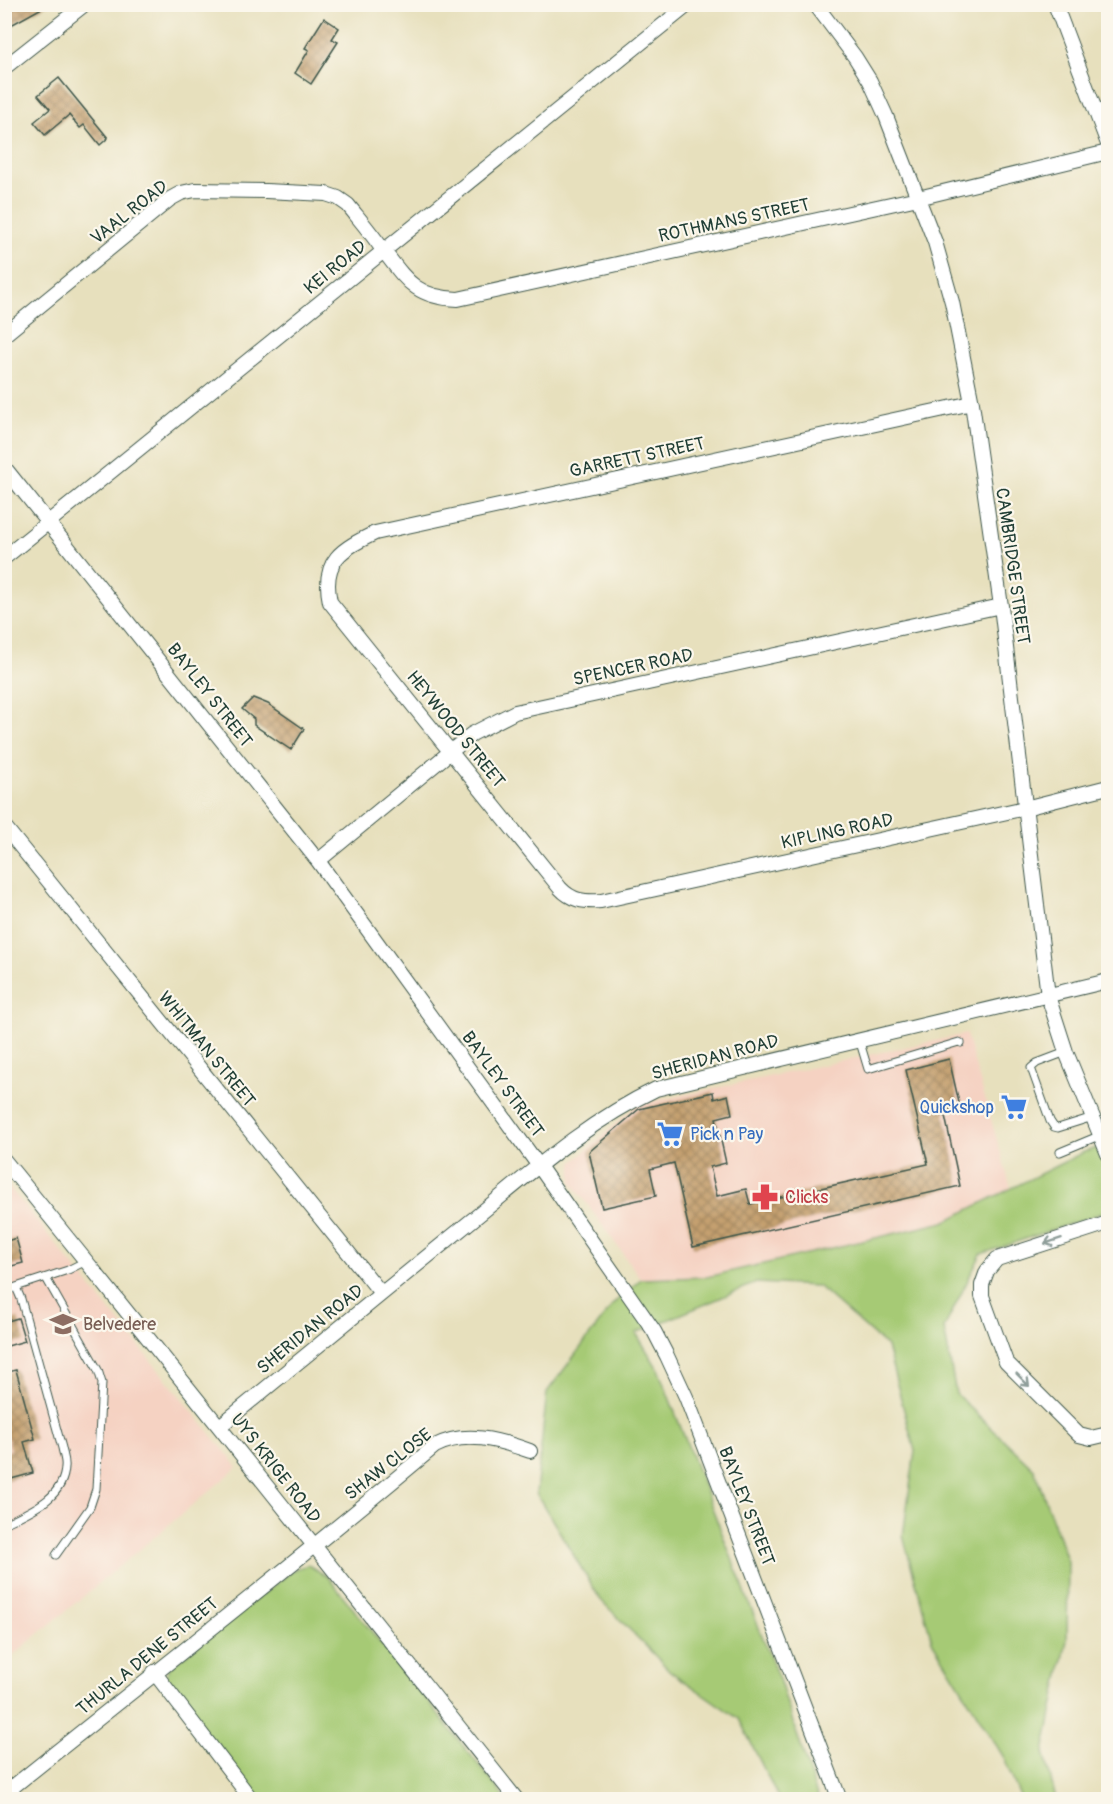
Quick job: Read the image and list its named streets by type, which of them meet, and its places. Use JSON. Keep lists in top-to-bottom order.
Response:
{
  "streets": {
    "street": [
      "VAAL ROAD",
      "ROTHMANS STREET",
      "KEI ROAD",
      "GARRETT STREET",
      "CAMBRIDGE STREET",
      "SPENCER ROAD",
      "BAYLEY STREET",
      "HEYWOOD STREET",
      "KIPLING ROAD",
      "WHITMAN STREET",
      "SHERIDAN ROAD",
      "SHAW CLOSE",
      "UYS KRIGE ROAD",
      "THURLA DENE STREET"
    ]
  },
  "crossings": [
    ["VAAL ROAD", "ROTHMANS STREET"],
    ["VAAL ROAD", "KEI ROAD"],
    ["ROTHMANS STREET", "KEI ROAD"],
    ["ROTHMANS STREET", "CAMBRIDGE STREET"],
    ["KEI ROAD", "BAYLEY STREET"],
    ["GARRETT STREET", "CAMBRIDGE STREET"],
    ["GARRETT STREET", "HEYWOOD STREET"],
    ["CAMBRIDGE STREET", "SPENCER ROAD"],
    ["CAMBRIDGE STREET", "KIPLING ROAD"],
    ["CAMBRIDGE STREET", "SHERIDAN ROAD"],
    ["SPENCER ROAD", "BAYLEY STREET"],
    ["SPENCER ROAD", "HEYWOOD STREET"],
    ["BAYLEY STREET", "SHERIDAN ROAD"],
    ["HEYWOOD STREET", "KIPLING ROAD"],
    ["WHITMAN STREET", "SHERIDAN ROAD"],
    ["SHERIDAN ROAD", "UYS KRIGE ROAD"],
    ["SHAW CLOSE", "UYS KRIGE ROAD"],
    ["SHAW CLOSE", "THURLA DENE STREET"],
    ["UYS KRIGE ROAD", "THURLA DENE STREET"]
  ],
  "places": {
    "supermarket": ["Quickshop", "Pick n Pay"],
    "pharmacy": ["Clicks"],
    "school or university": ["Belvedere"]
  }
}
